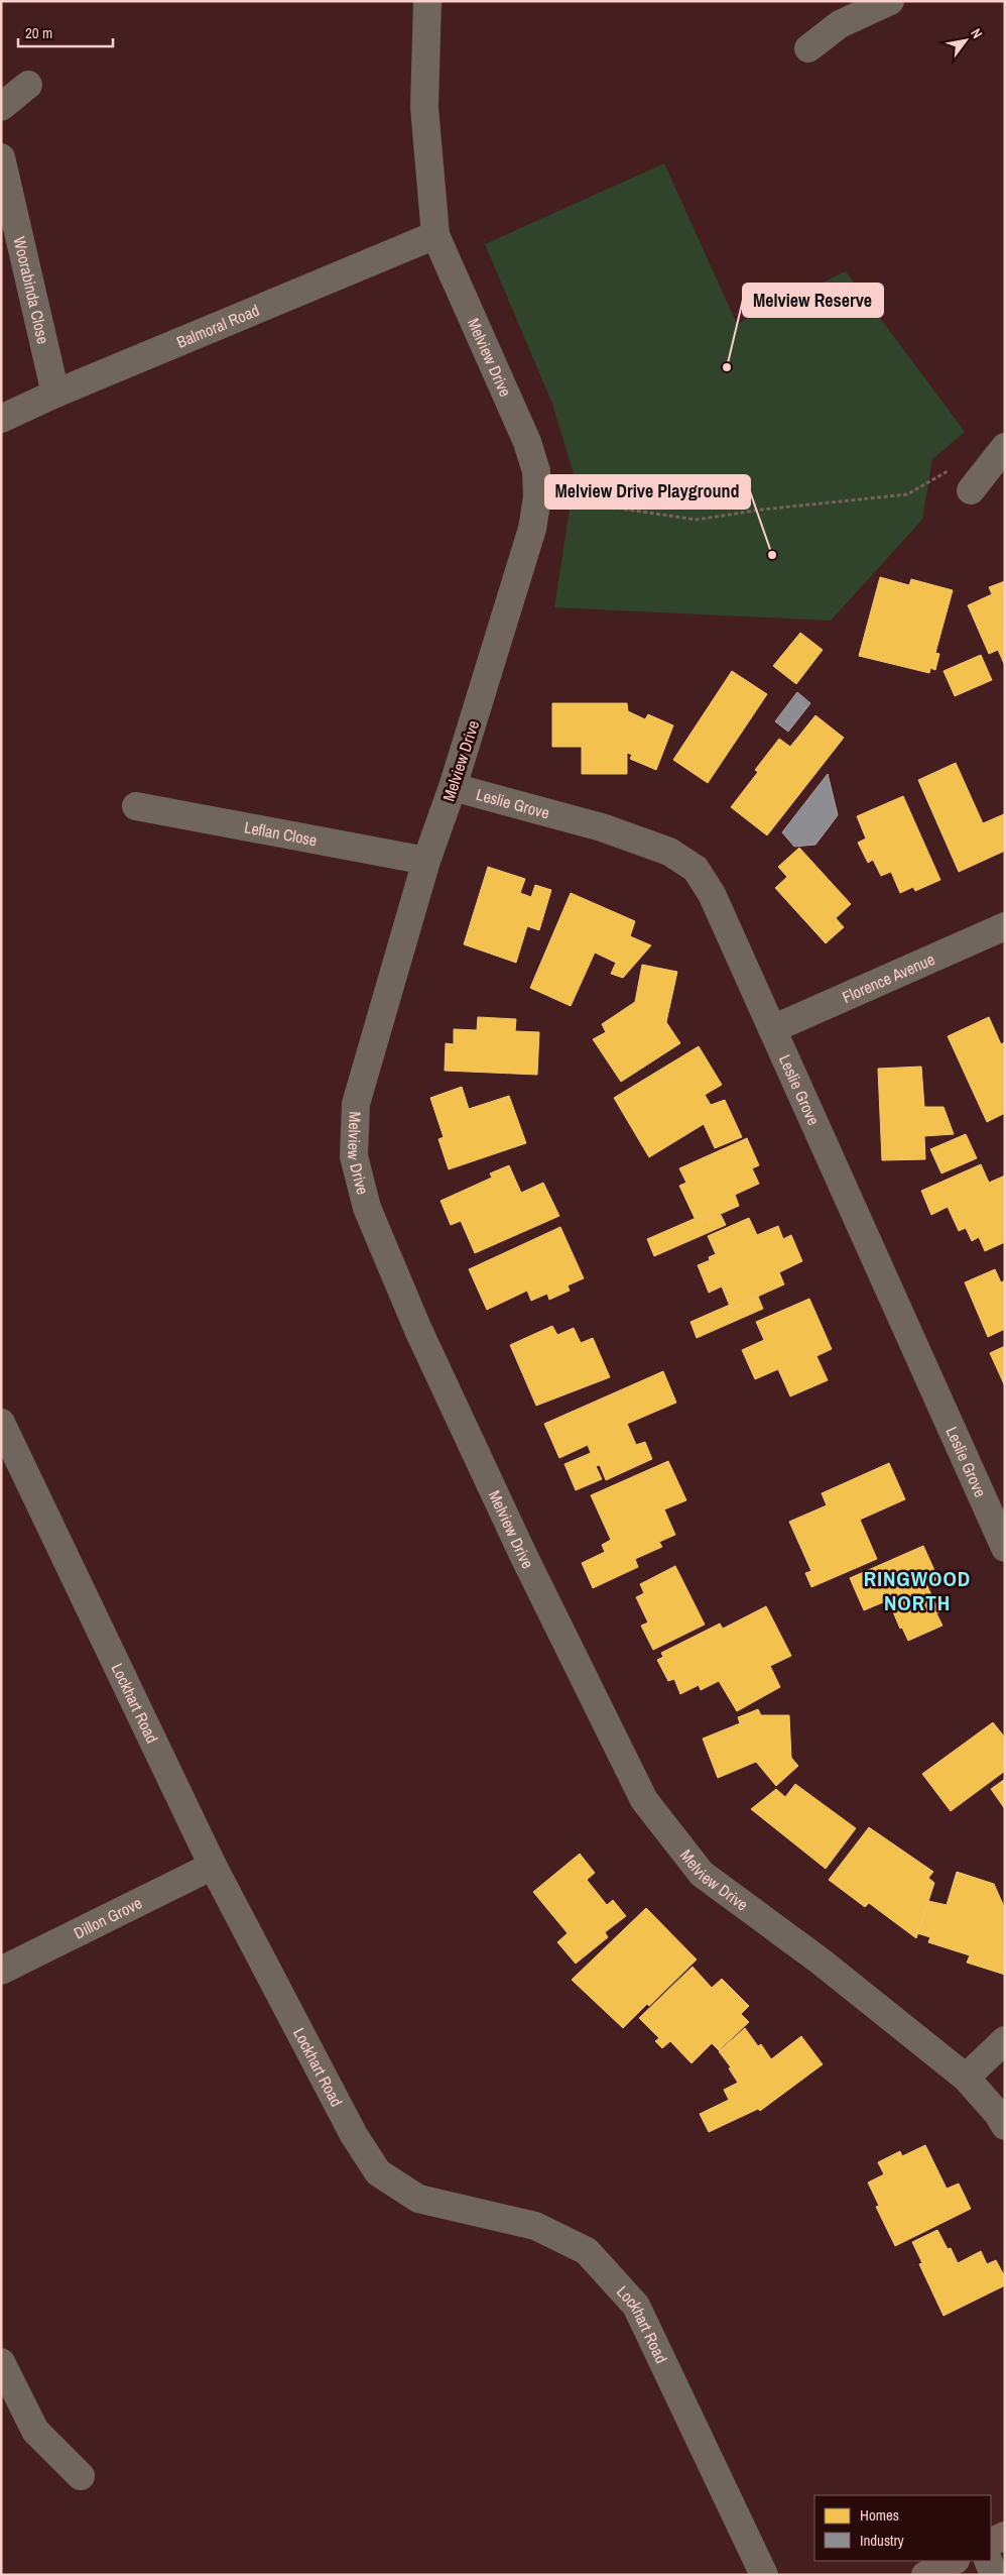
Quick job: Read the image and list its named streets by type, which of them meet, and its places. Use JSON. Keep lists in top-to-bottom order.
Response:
{
  "streets": {
    "street": [
      "Woorabinda Close",
      "Balmoral Road",
      "Melview Drive",
      "Leslie Grove",
      "Leflan Close",
      "Florence Avenue",
      "Lockhart Road",
      "Dillon Grove"
    ]
  },
  "crossings": [
    ["Woorabinda Close", "Balmoral Road"],
    ["Balmoral Road", "Melview Drive"],
    ["Melview Drive", "Leslie Grove"],
    ["Melview Drive", "Leflan Close"],
    ["Leslie Grove", "Florence Avenue"],
    ["Lockhart Road", "Dillon Grove"]
  ],
  "districts": ["RINGWOOD NORTH"],
  "places": ["Melview Reserve", "Melview Drive Playground"],
  "legend": ["Homes", "Industry"],
  "scale_bar": "20 m",
  "north": "top right"
}
